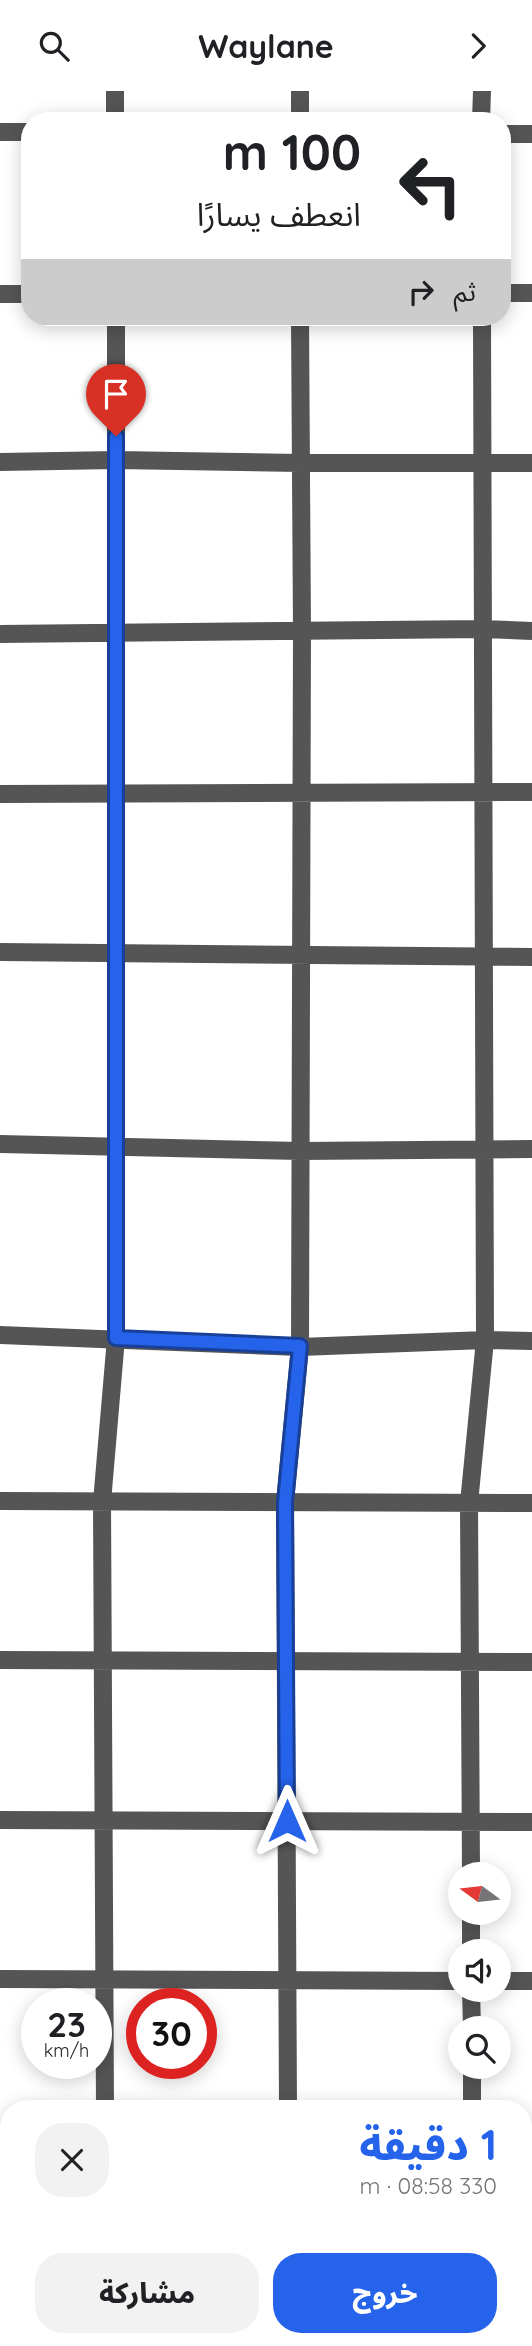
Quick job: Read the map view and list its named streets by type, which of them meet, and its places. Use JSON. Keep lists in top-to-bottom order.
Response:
{
  "north": "left",
  "page": {
    "header": "Waylane",
    "turn": ["100 m", "انعطف يسارًا"],
    "then": "ثم",
    "speed": "23 km/h",
    "limit": "30",
    "heading": ["1 دقيقة", "330 m · 08:58"],
    "buttons": ["خروج", "مشاركة"]
  }
}
